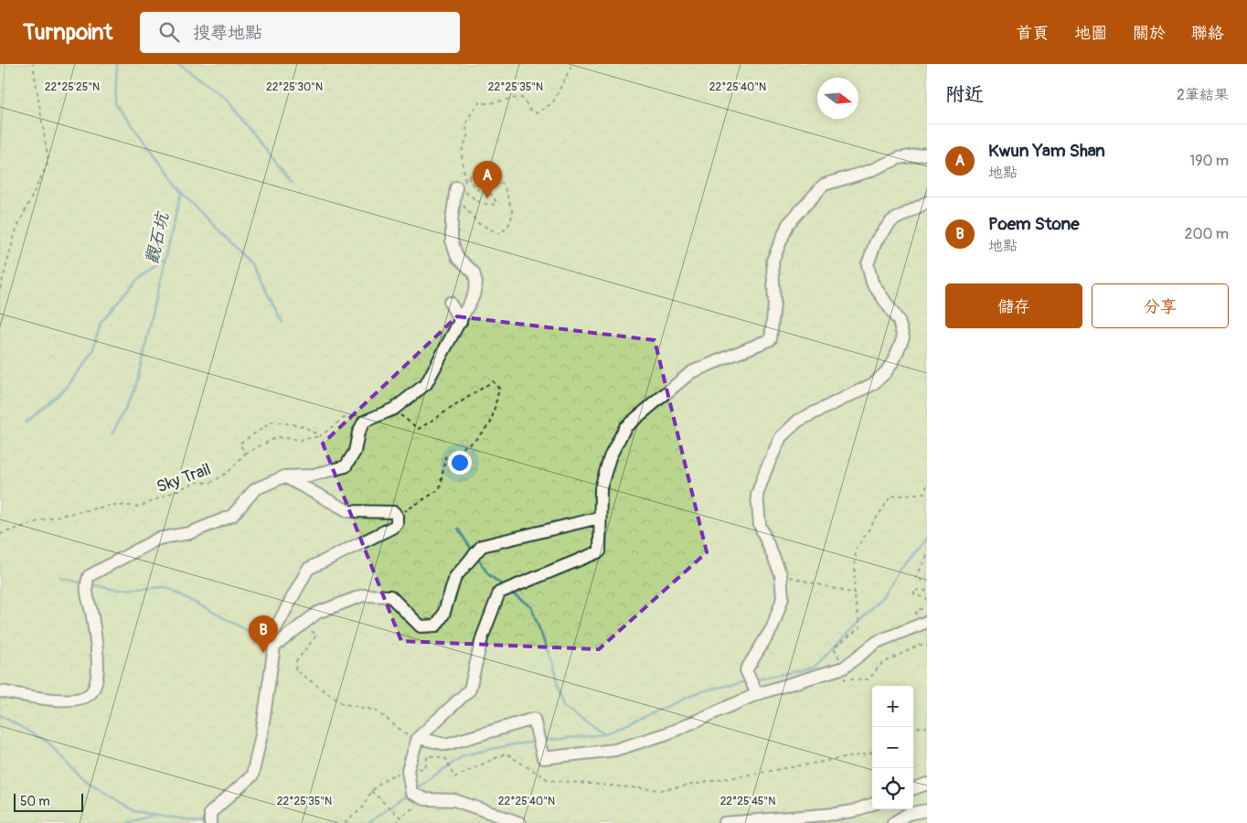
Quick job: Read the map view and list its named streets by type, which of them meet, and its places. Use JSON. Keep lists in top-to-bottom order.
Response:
{
  "streets": {
    "path": ["Sky Trail"]
  },
  "water": ["觀石坑"],
  "scale_bar": "50 m",
  "north": "right",
  "page": {
    "header": "Turnpoint",
    "search": "搜尋地點",
    "nav": [
      "首頁",
      "地圖",
      "關於",
      "聯絡"
    ],
    "heading": ["附近", "2筆結果"],
    "list": [
      {
        "mark": "A",
        "name": "Kwun Yam Shan",
        "note": "地點",
        "value": "190 m"
      },
      {
        "mark": "B",
        "name": "Poem Stone",
        "note": "地點",
        "value": "200 m"
      }
    ],
    "pins": ["A", "B"],
    "buttons": ["儲存", "分享"],
    "map_buttons": ["+", "−"],
    "scale": "50 m"
  },
  "coordinates": [
    "22°25'25\"N",
    "22°25'30\"N",
    "22°25'35\"N",
    "22°25'40\"N",
    "22°25'45\"N"
  ]
}
